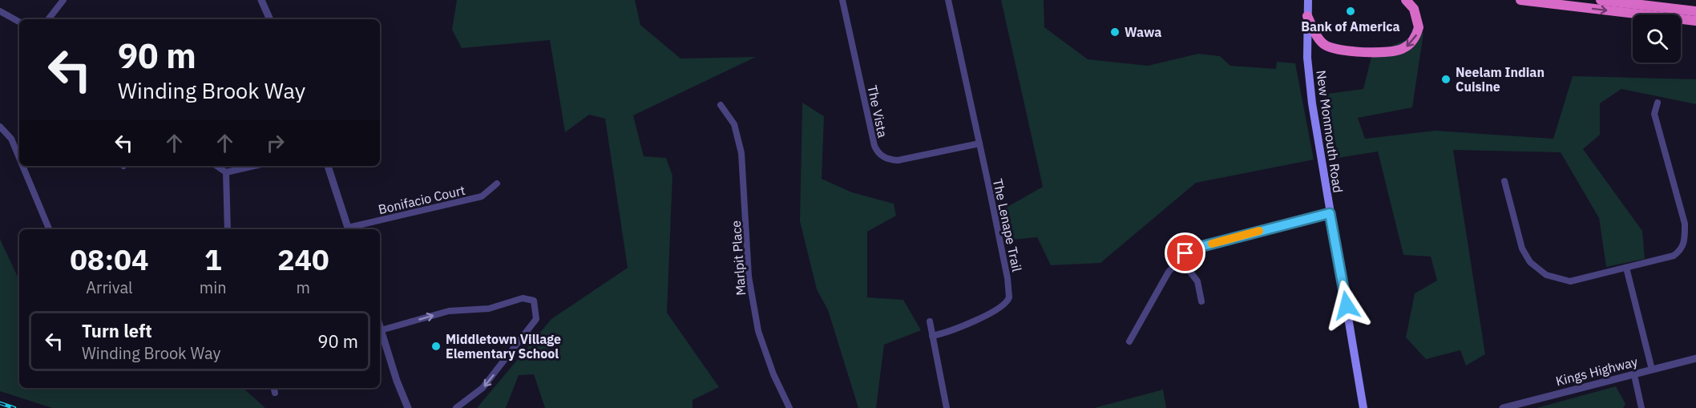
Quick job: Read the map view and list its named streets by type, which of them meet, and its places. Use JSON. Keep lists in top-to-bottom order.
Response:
{
  "streets": {
    "main road": ["New Monmouth Road"],
    "street": [
      "The Vista",
      "Bonifacio Court",
      "The Lenape Trail",
      "Marlpit Place",
      "Kings Highway"
    ]
  },
  "crossings": [
    ["The Vista", "The Lenape Trail"]
  ],
  "places": [
    "Bank of America",
    "Wawa",
    "Neelam Indian Cuisine",
    "Middletown Village Elementary School"
  ],
  "page": {
    "turn": ["90 m", "Winding Brook Way"],
    "eta": [
      "08:04",
      "Arrival",
      "1",
      "min",
      "240",
      "m"
    ],
    "list": [
      {
        "name": "Turn left",
        "note": "Winding Brook Way",
        "value": "90 m"
      }
    ]
  }
}
